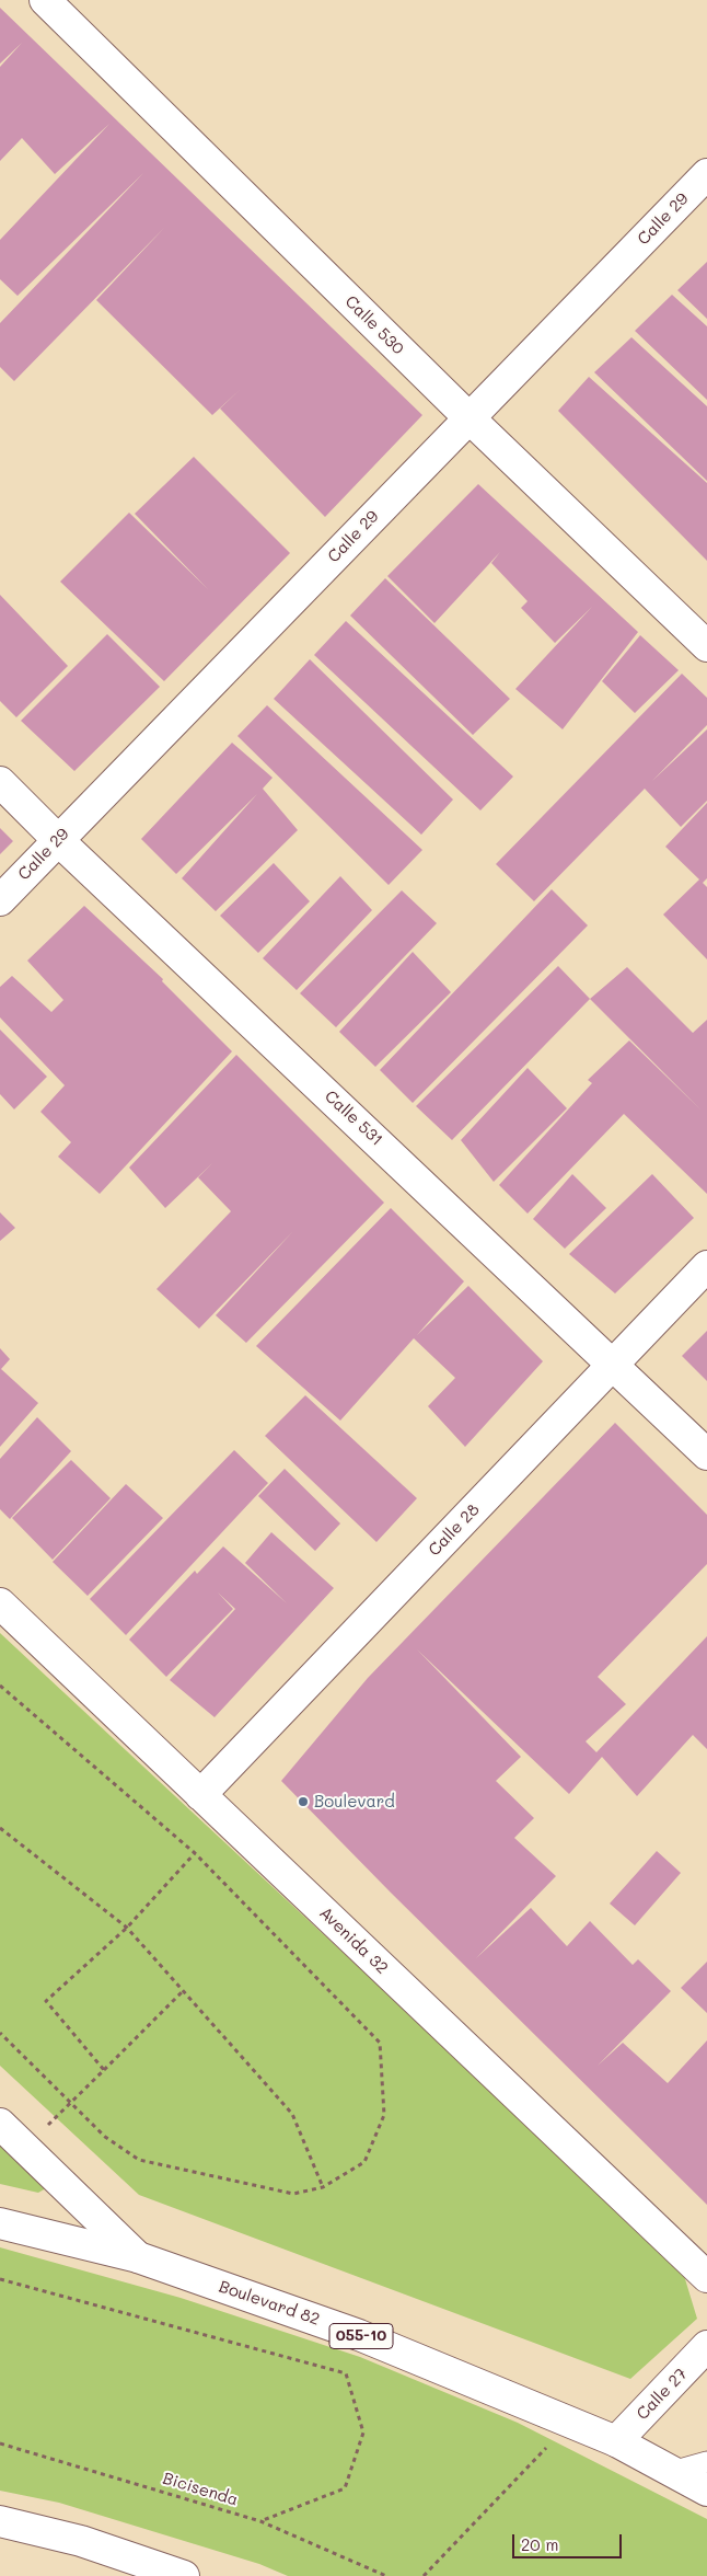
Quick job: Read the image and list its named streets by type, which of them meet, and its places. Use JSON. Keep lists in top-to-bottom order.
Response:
{
  "streets": {
    "main road": [
      "Calle 29",
      "Calle 530",
      "Calle 531",
      "Calle 28",
      "Avenida 32",
      "Boulevard 82",
      "055-10",
      "Calle 27"
    ],
    "path": ["Bicisenda"]
  },
  "crossings": [
    ["Calle 29", "Calle 530"],
    ["Calle 29", "Calle 531"],
    ["Calle 531", "Calle 28"],
    ["Calle 28", "Avenida 32"],
    ["Boulevard 82", "Calle 27"]
  ],
  "places": ["Boulevard"],
  "scale_bar": "20 m"
}
